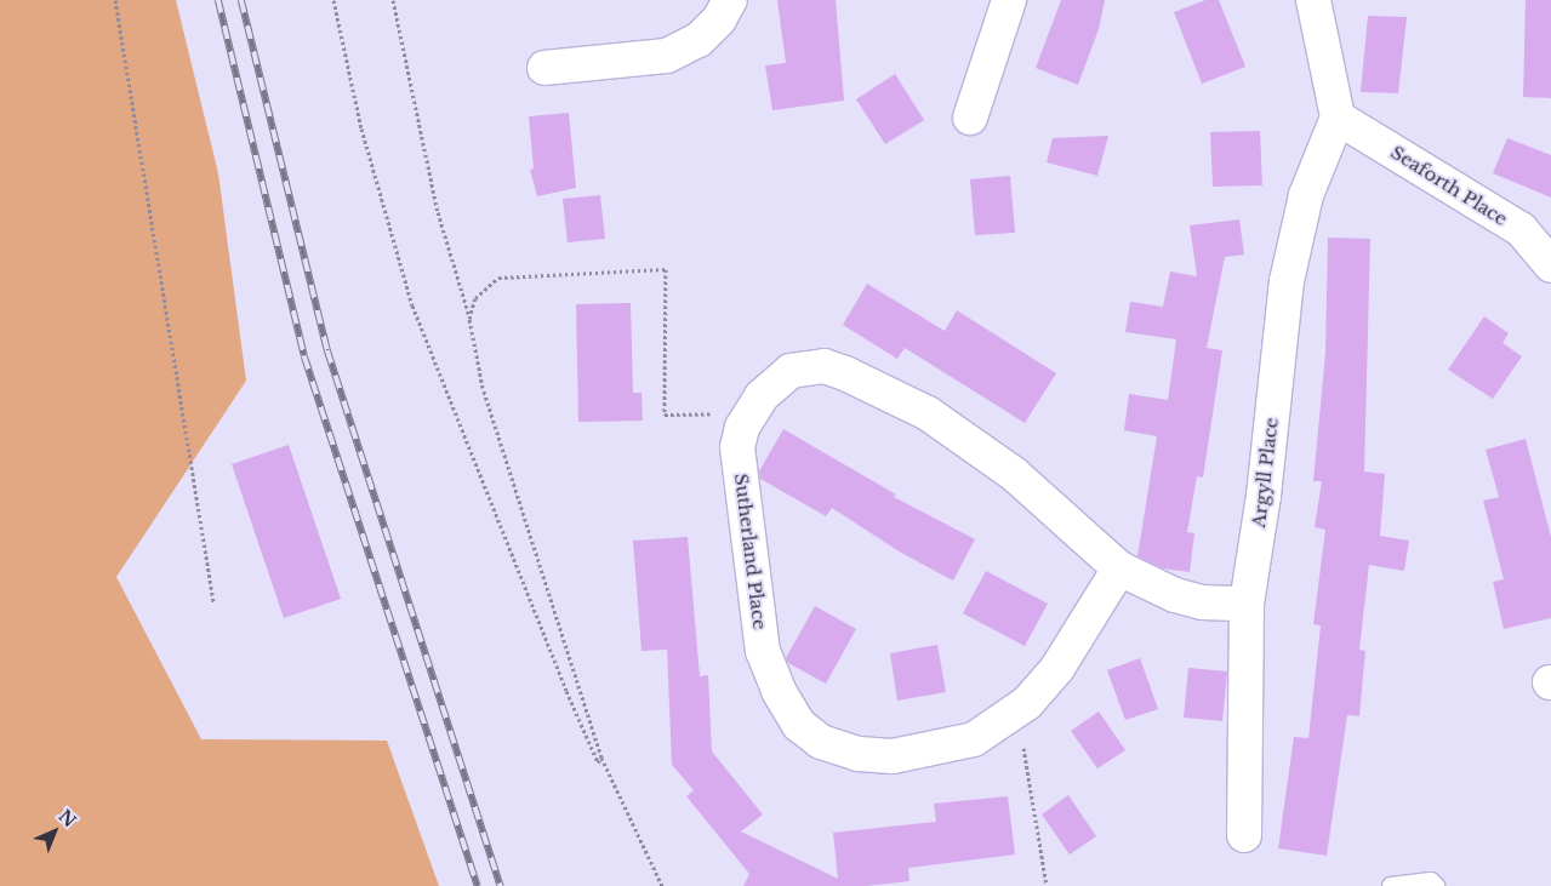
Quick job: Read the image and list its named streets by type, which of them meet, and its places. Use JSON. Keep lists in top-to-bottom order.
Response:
{
  "streets": {
    "street": ["Seaforth Place", "Argyll Place", "Sutherland Place"]
  },
  "crossings": [
    ["Seaforth Place", "Argyll Place"],
    ["Argyll Place", "Sutherland Place"]
  ],
  "north": "top right"
}
